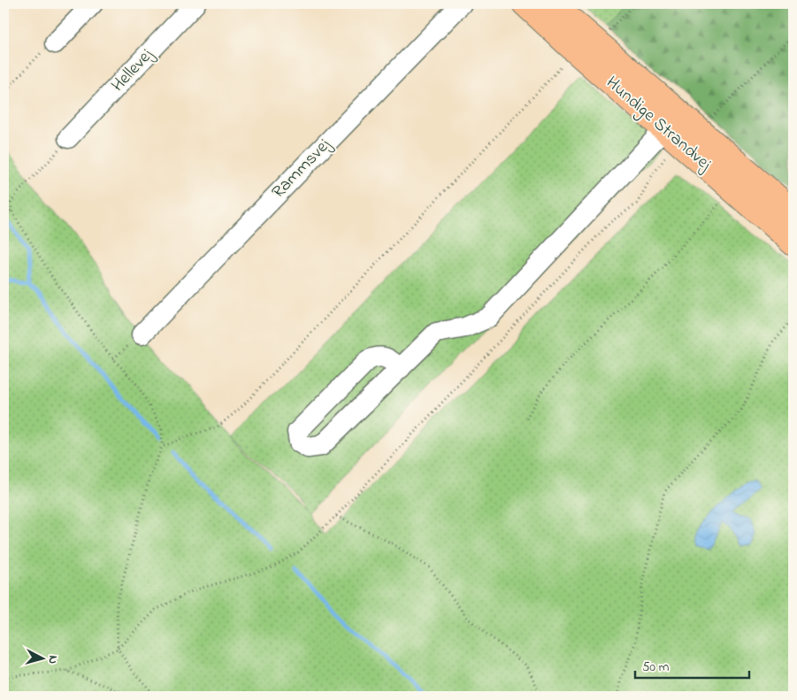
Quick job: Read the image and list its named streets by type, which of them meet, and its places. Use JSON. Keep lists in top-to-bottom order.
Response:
{
  "streets": {
    "main road": ["Hundige Strandvej"],
    "street": ["Hellevej", "Rammsvej"]
  },
  "scale_bar": "50 m",
  "north": "right"
}
